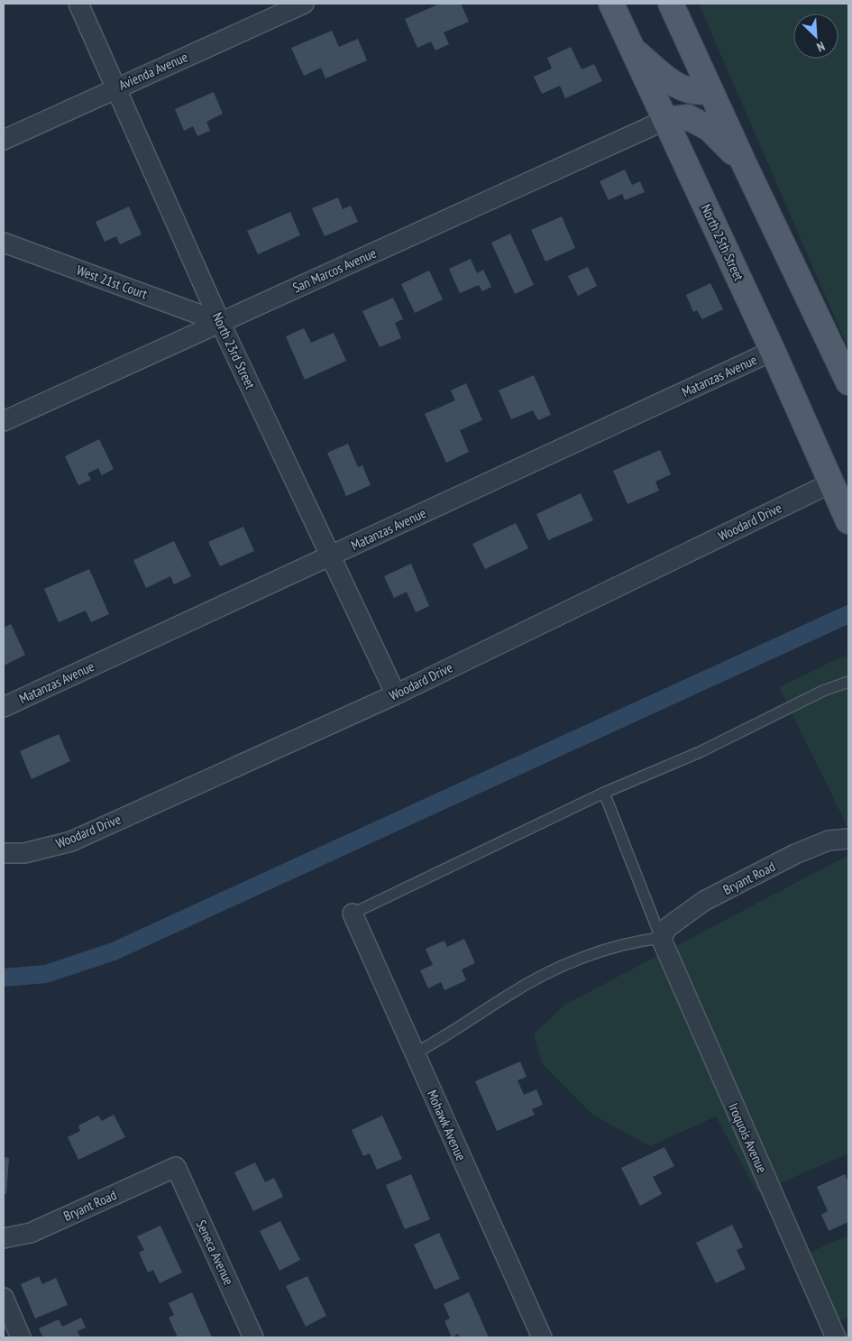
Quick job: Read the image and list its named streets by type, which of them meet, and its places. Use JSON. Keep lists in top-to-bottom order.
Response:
{
  "streets": {
    "main road": ["North 25th Street"],
    "street": [
      "Avienda Avenue",
      "San Marcos Avenue",
      "West 21st Court",
      "North 23rd Street",
      "Matanzas Avenue",
      "Woodard Drive",
      "Bryant Road",
      "Mohawk Avenue",
      "Iroquois Avenue",
      "Seneca Avenue"
    ]
  },
  "crossings": [
    ["Avienda Avenue", "North 23rd Street"],
    ["North 25th Street", "San Marcos Avenue"],
    ["North 25th Street", "Matanzas Avenue"],
    ["North 25th Street", "Woodard Drive"],
    ["San Marcos Avenue", "West 21st Court"],
    ["San Marcos Avenue", "North 23rd Street"],
    ["West 21st Court", "North 23rd Street"],
    ["North 23rd Street", "Matanzas Avenue"],
    ["North 23rd Street", "Woodard Drive"],
    ["Bryant Road", "Iroquois Avenue"],
    ["Bryant Road", "Seneca Avenue"]
  ],
  "north": "bottom right"
}
